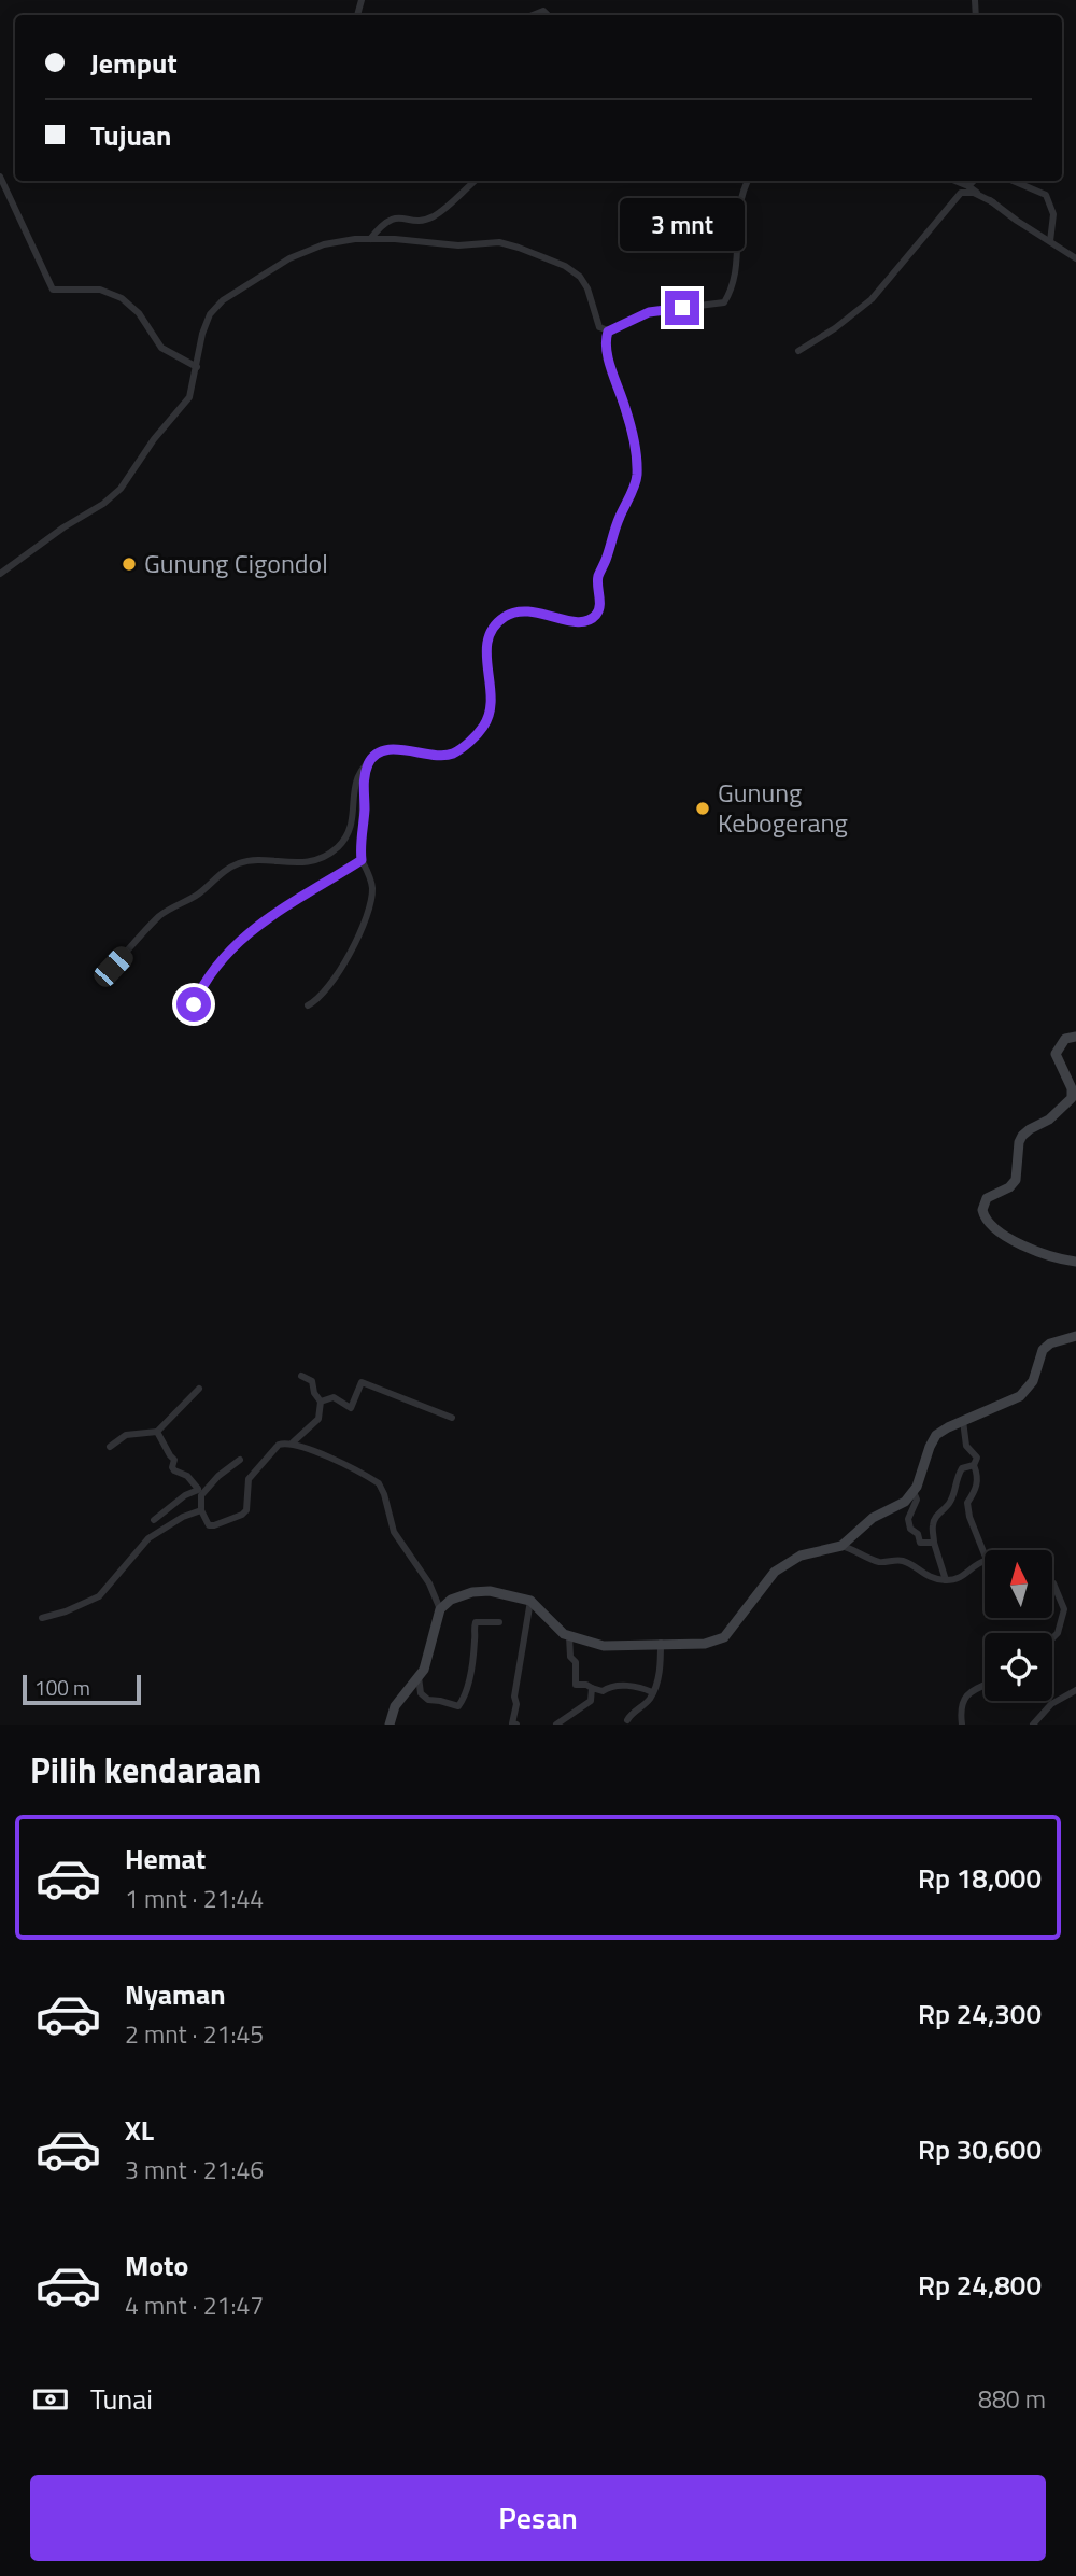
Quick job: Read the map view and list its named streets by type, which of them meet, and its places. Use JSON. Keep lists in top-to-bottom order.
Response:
{
  "places": ["Gunung Cigondol", "Gunung Kebogerang"],
  "scale_bar": "100 m",
  "north": "top",
  "page": {
    "banner": ["Jemput", "Tujuan"],
    "bubble": "3 mnt",
    "scale": "100 m",
    "heading": "Pilih kendaraan",
    "list": [
      {
        "name": "Hemat",
        "note": "1 mnt · 21:44",
        "value": "Rp 18,000"
      },
      {
        "name": "Nyaman",
        "note": "2 mnt · 21:45",
        "value": "Rp 24,300"
      },
      {
        "name": "XL",
        "note": "3 mnt · 21:46",
        "value": "Rp 30,600"
      },
      {
        "name": "Moto",
        "note": "4 mnt · 21:47",
        "value": "Rp 24,800"
      }
    ],
    "pay": ["Tunai", "880 m"],
    "buttons": "Pesan"
  }
}
